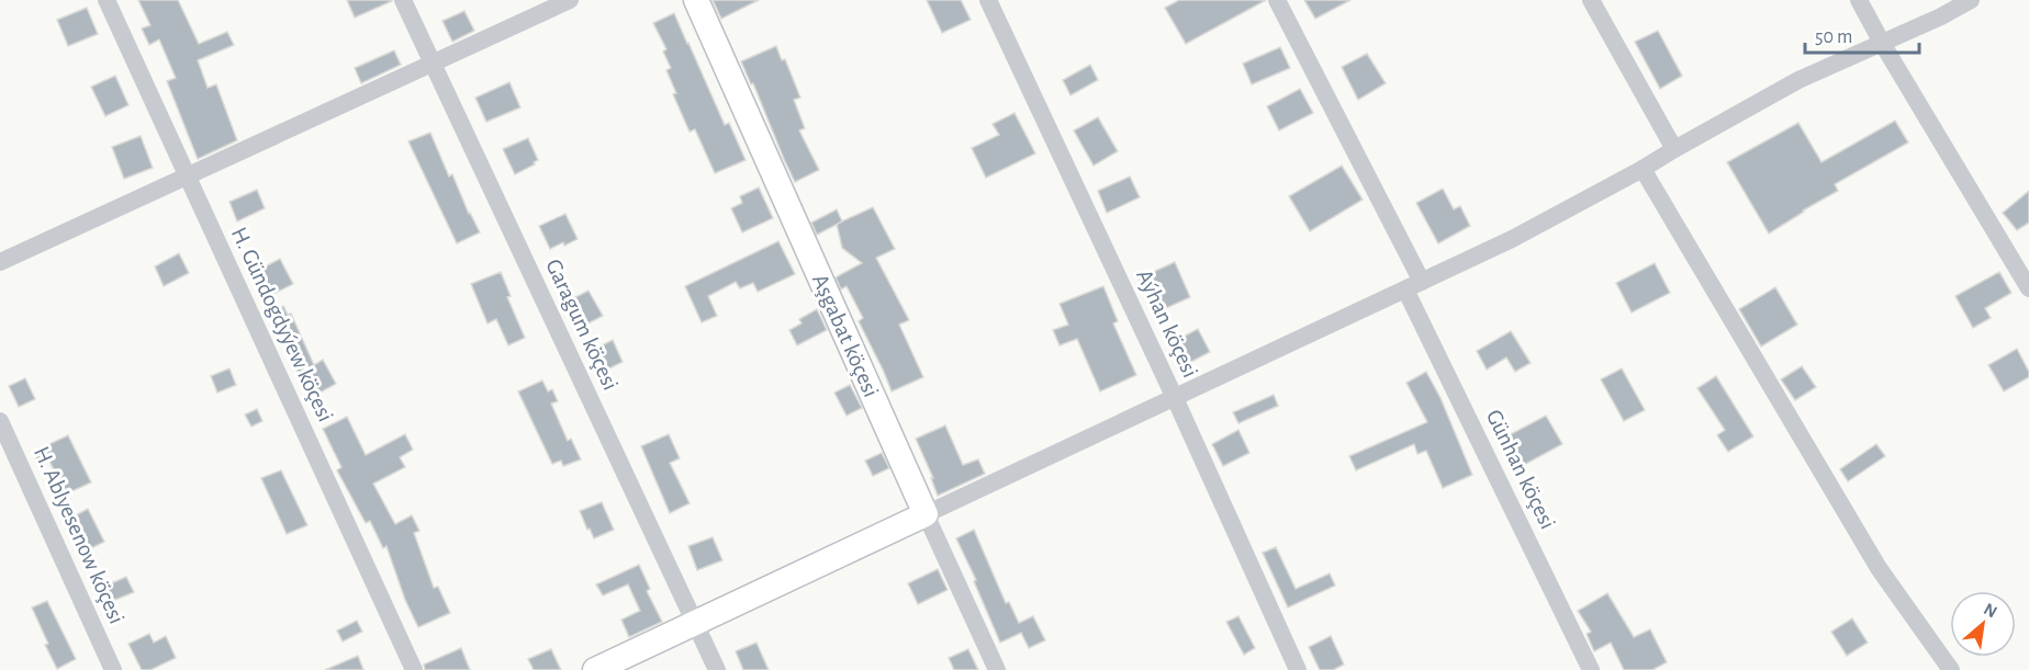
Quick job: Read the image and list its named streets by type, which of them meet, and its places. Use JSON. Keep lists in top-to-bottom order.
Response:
{
  "streets": {
    "street": [
      "Aýhan köçesi",
      "H. Gündogdyýew köçesi",
      "Garagum köçesi",
      "Aşgabat köçesi",
      "Günhan köçesi",
      "H. Ablyesenow köçesi"
    ]
  },
  "scale_bar": "50 m",
  "north": "top right"
}
